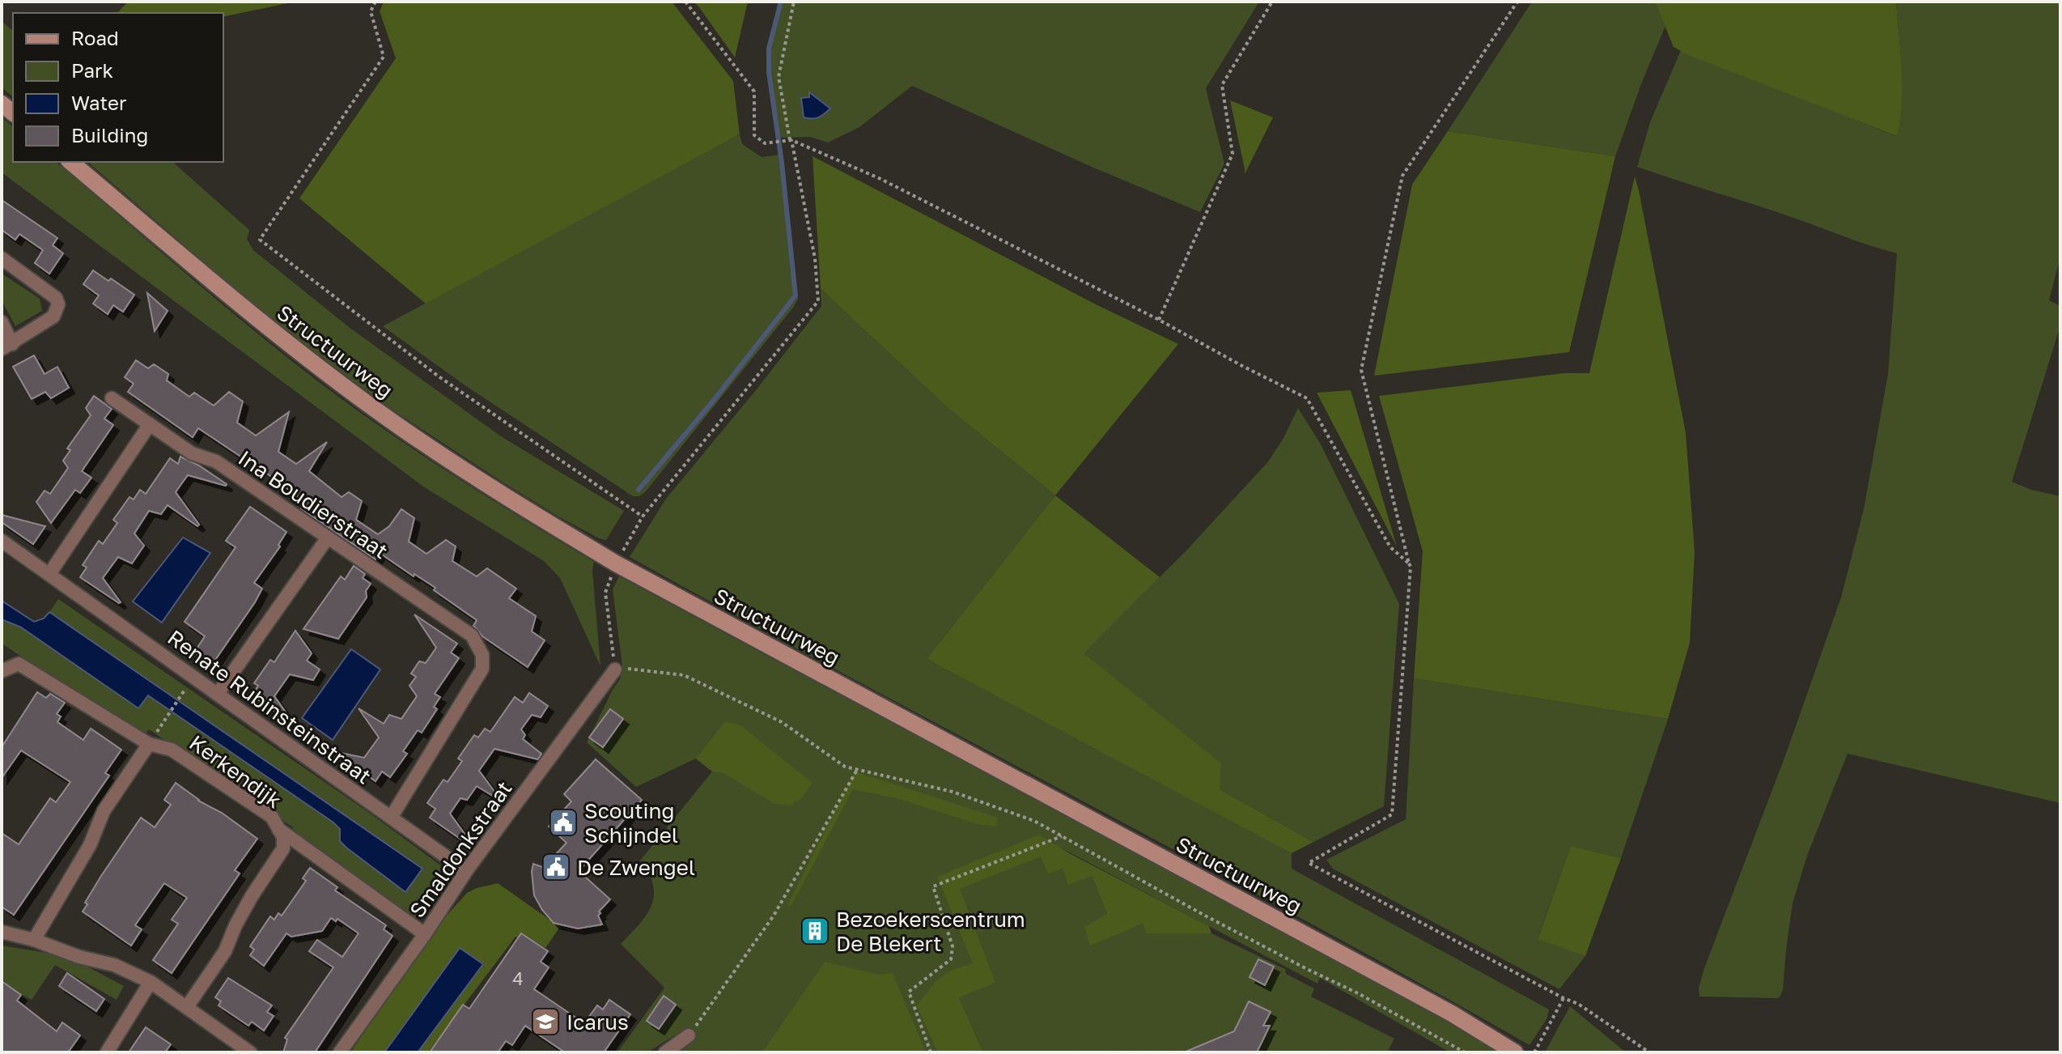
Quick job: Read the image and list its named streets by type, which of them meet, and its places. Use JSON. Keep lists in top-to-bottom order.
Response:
{
  "streets": {
    "main road": ["Structuurweg"],
    "street": [
      "Ina Boudierstraat",
      "Renate Rubinsteinstraat",
      "Kerkendijk",
      "Smaldonkstraat"
    ]
  },
  "crossings": [
    ["Ina Boudierstraat", "Renate Rubinsteinstraat"],
    ["Renate Rubinsteinstraat", "Smaldonkstraat"]
  ],
  "places": {
    "public building": ["Scouting Schijndel", "De Zwengel"],
    "building": ["Bezoekerscentrum De Blekert"],
    "school or university": ["Icarus"]
  },
  "house_numbers": ["4"],
  "legend": [
    "Road",
    "Park",
    "Water",
    "Building"
  ]
}
